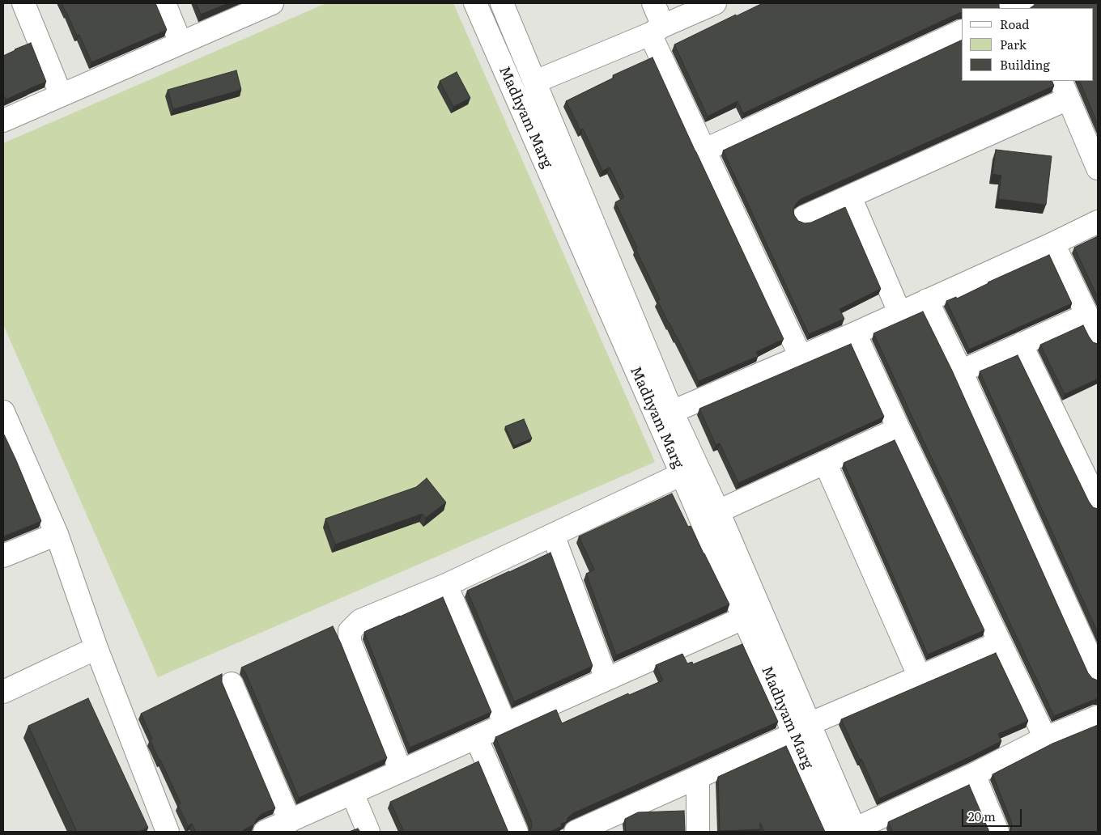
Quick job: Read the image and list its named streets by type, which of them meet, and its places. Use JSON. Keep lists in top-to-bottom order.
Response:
{
  "streets": {
    "street": ["Madhyam Marg"]
  },
  "legend": ["Road", "Park", "Building"],
  "scale_bar": "20 m"
}
